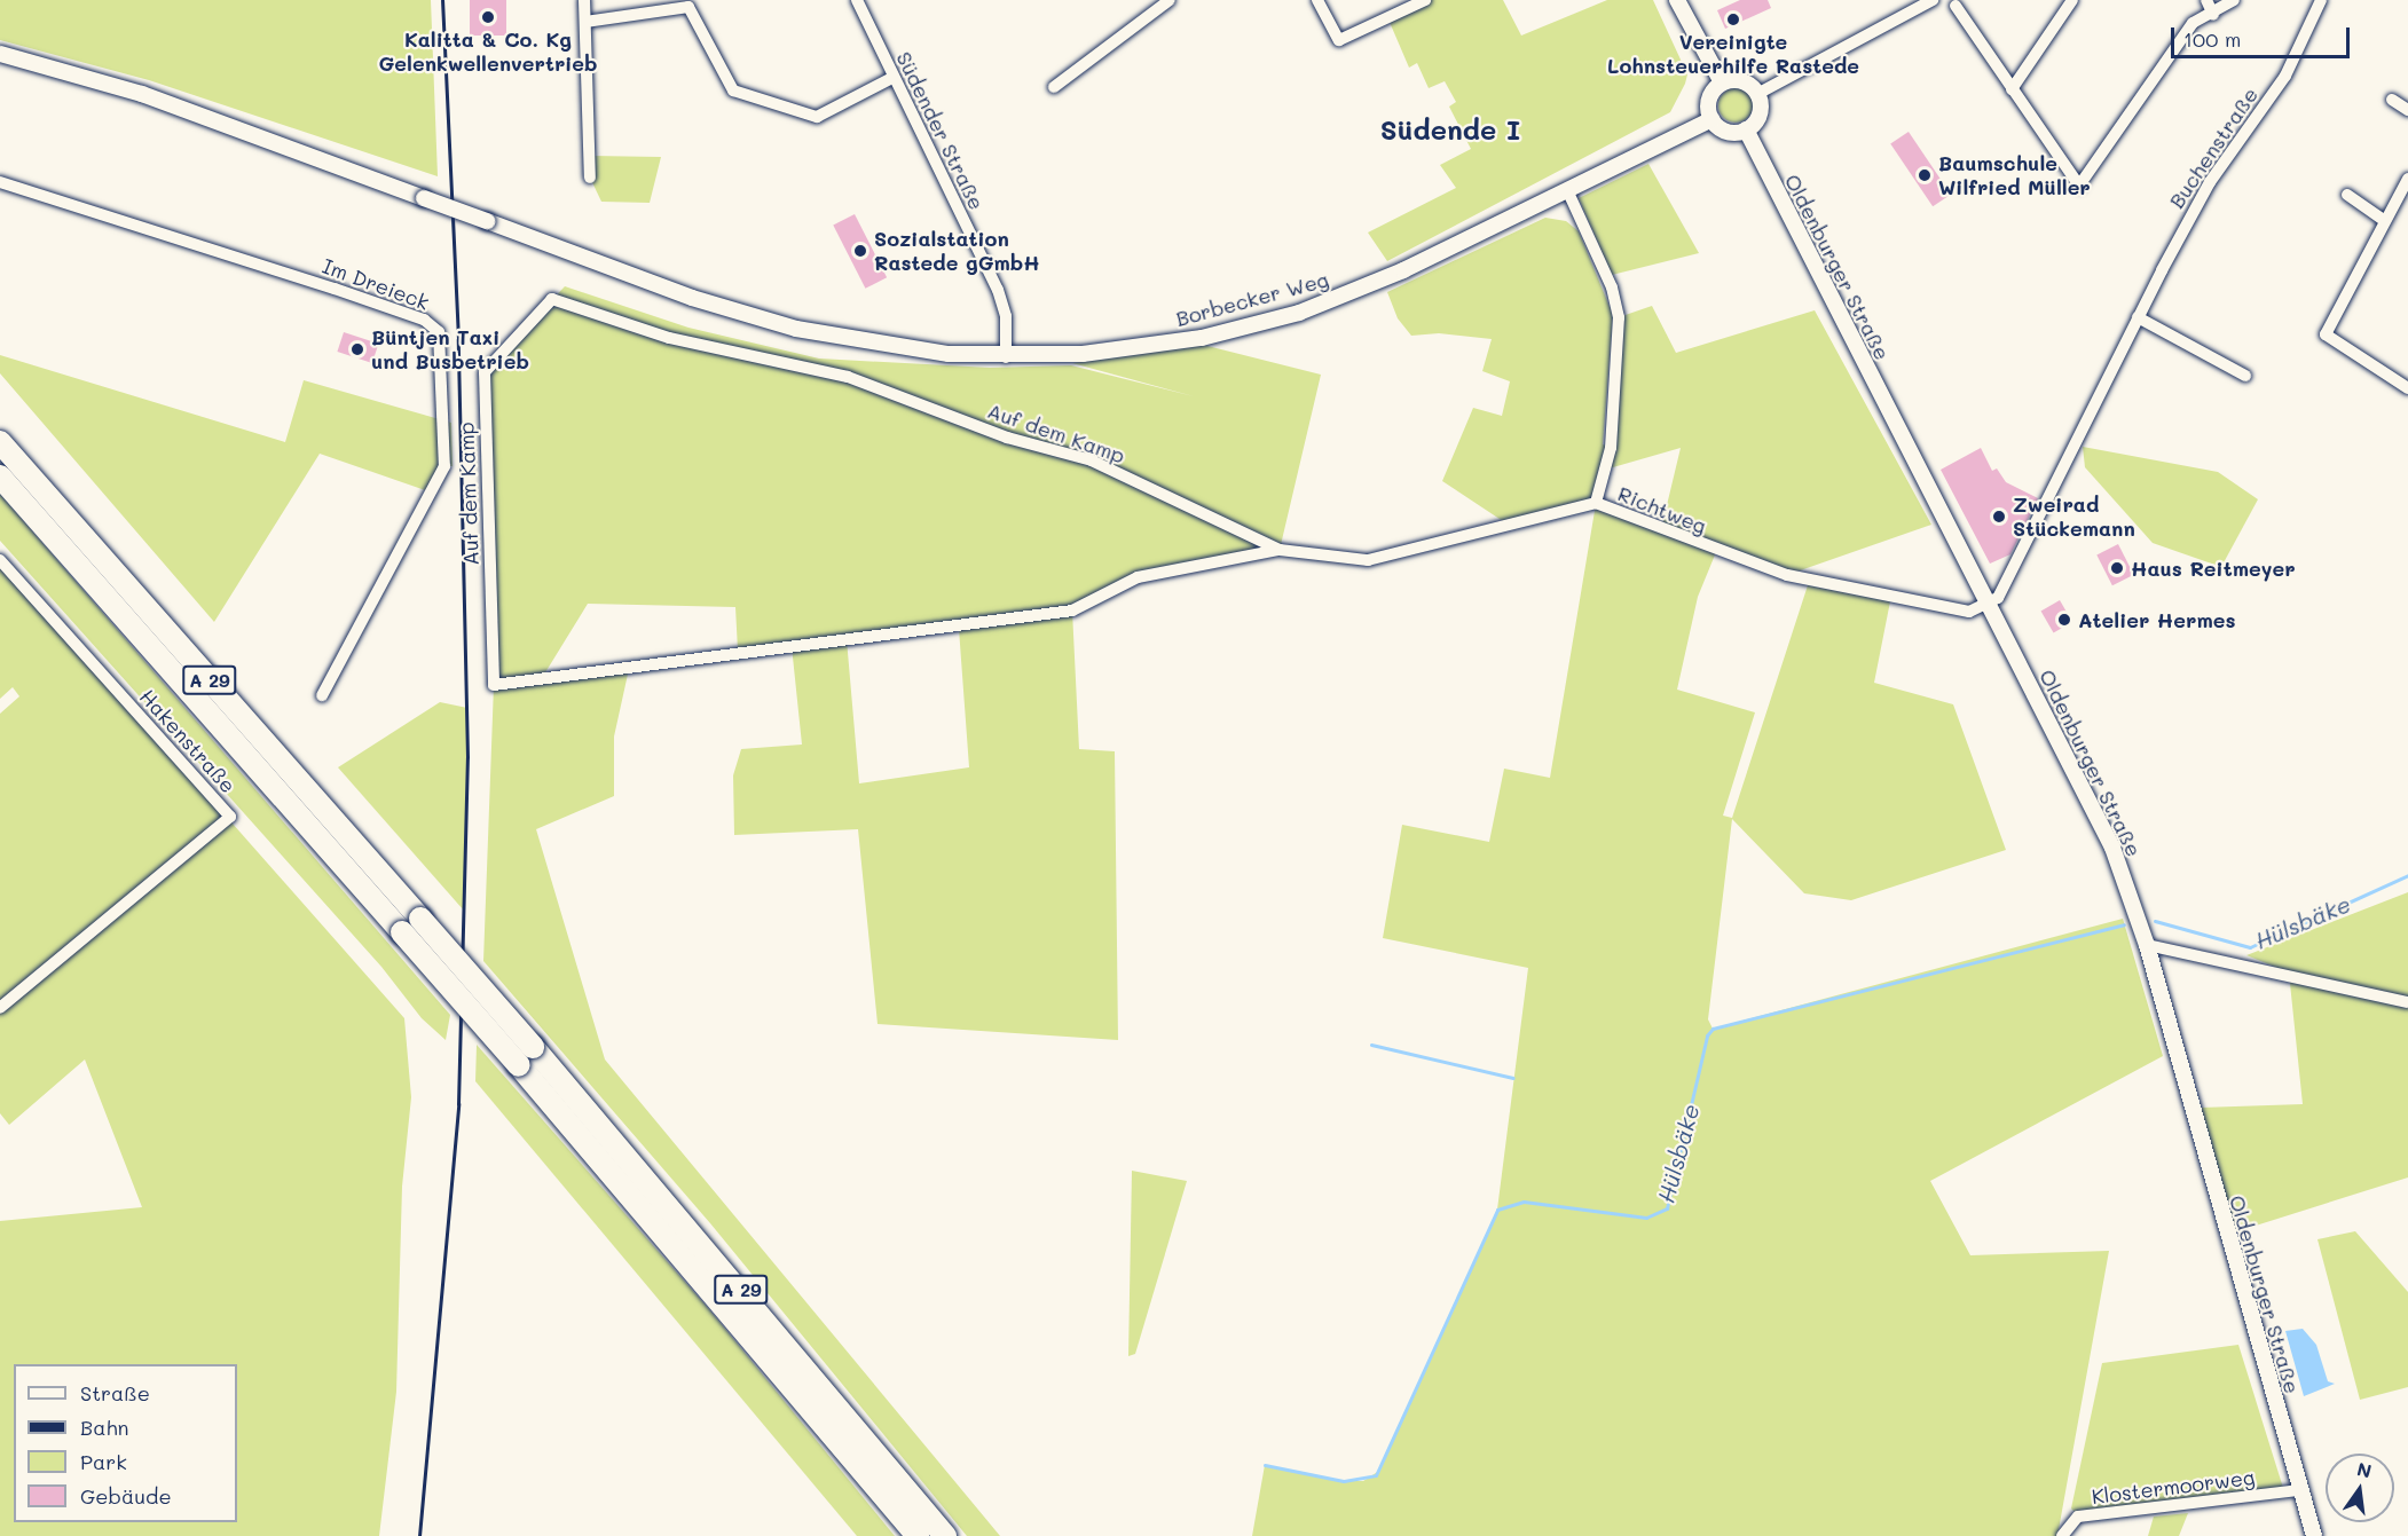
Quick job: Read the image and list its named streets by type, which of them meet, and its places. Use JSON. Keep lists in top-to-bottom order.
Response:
{
  "streets": {
    "highway": ["A 29"],
    "street": [
      "Südender Straße",
      "Buchenstraße",
      "Oldenburger Straße",
      "Im Dreieck",
      "Borbecker Weg",
      "Auf dem Kamp",
      "Richtweg",
      "Hakenstraße",
      "Klostermoorweg"
    ]
  },
  "crossings": [
    ["Südender Straße", "Borbecker Weg"],
    ["Buchenstraße", "Oldenburger Straße"],
    ["Buchenstraße", "Richtweg"],
    ["Oldenburger Straße", "Borbecker Weg"],
    ["Oldenburger Straße", "Richtweg"],
    ["Oldenburger Straße", "Klostermoorweg"],
    ["Auf dem Kamp", "Richtweg"]
  ],
  "districts": ["Südende I"],
  "water": ["Hülsbäke"],
  "places": [
    "Kalitta & Co. Kg Gelenkwellenvertrieb",
    "Vereinigte Lohnsteuerhilfe Rastede",
    "Baumschule Wilfried Müller",
    "Sozialstation Rastede gGmbH",
    "Büntjen Taxi und Busbetrieb",
    "Zweirad Stückemann",
    "Haus Reitmeyer",
    "Atelier Hermes"
  ],
  "legend": [
    "Straße",
    "Bahn",
    "Park",
    "Gebäude"
  ],
  "scale_bar": "100 m",
  "north": "top"
}
